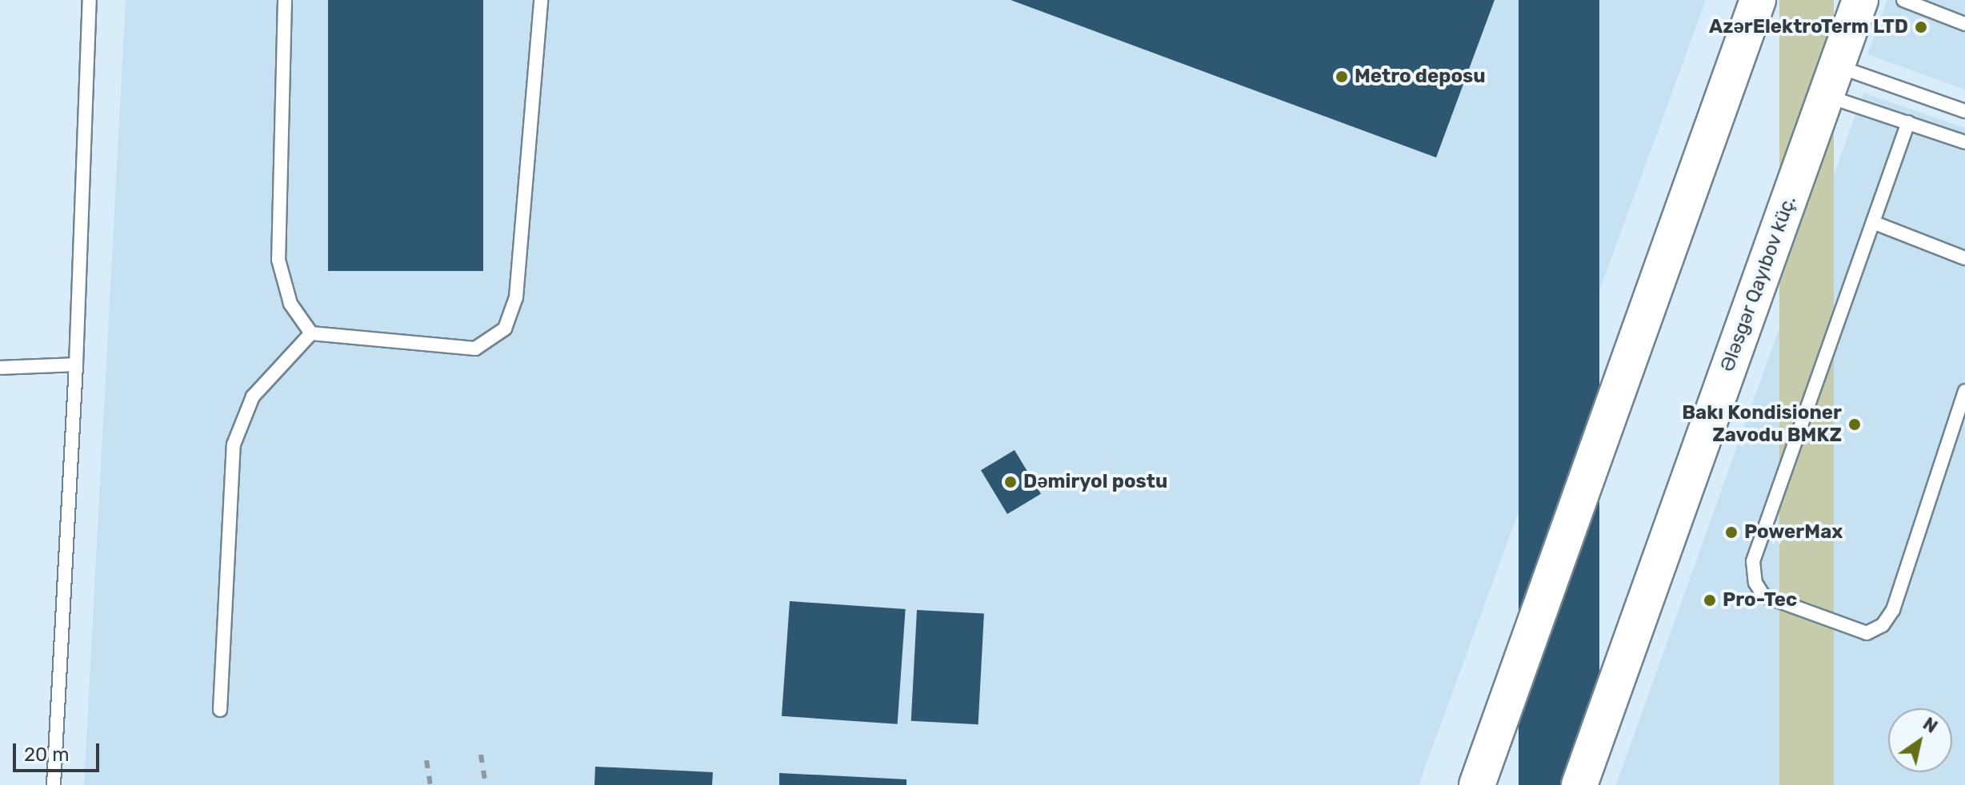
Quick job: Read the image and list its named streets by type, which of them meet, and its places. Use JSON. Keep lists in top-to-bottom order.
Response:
{
  "streets": {
    "main road": ["Ələsgər Qayıbov küç."]
  },
  "places": [
    "AzərElektroTerm LTD",
    "Metro deposu",
    "Bakı Kondisioner Zavodu BMKZ",
    "Dəmiryol postu",
    "PowerMax",
    "Pro-Tec"
  ],
  "scale_bar": "20 m",
  "north": "top right"
}
